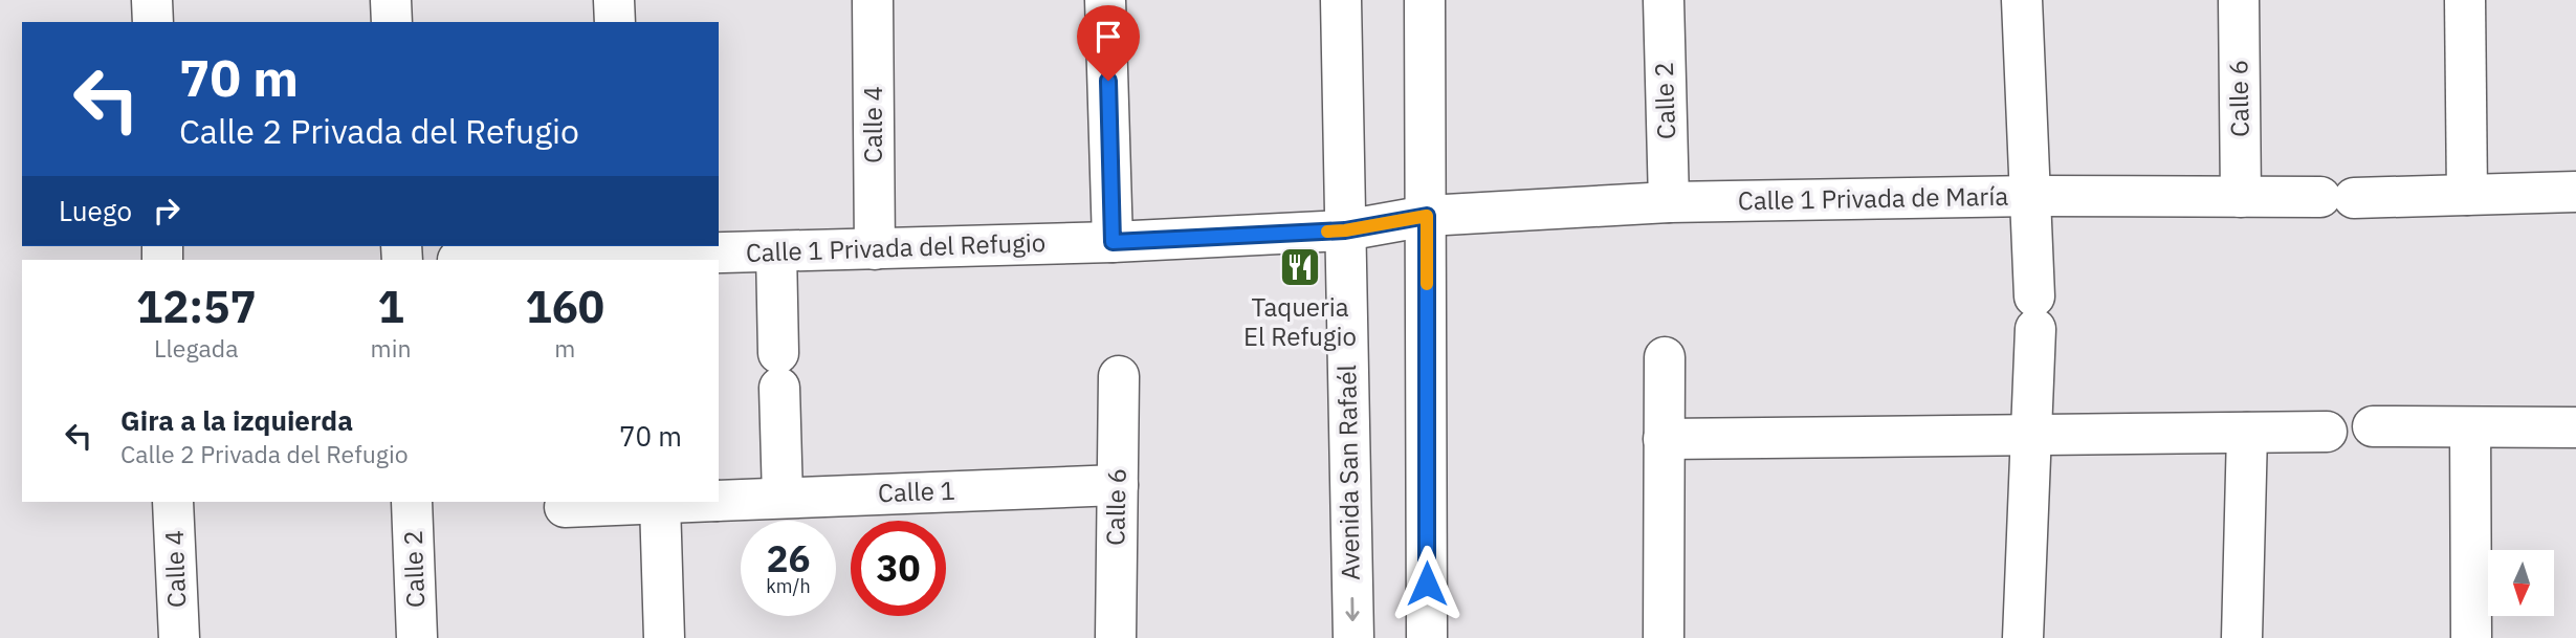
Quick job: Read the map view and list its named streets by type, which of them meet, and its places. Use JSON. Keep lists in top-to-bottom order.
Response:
{
  "streets": {
    "street": [
      "Calle 6",
      "Calle 2",
      "Calle 4",
      "Calle 1 Privada de María",
      "Calle 1 Privada del Refugio",
      "Avenida San Rafaél",
      "Calle 1"
    ]
  },
  "crossings": [
    ["Calle 6", "Calle 1 Privada de María"],
    ["Calle 6", "Calle 1"],
    ["Calle 2", "Calle 1 Privada de María"],
    ["Calle 4", "Calle 1 Privada del Refugio"],
    ["Calle 1 Privada de María", "Calle 1 Privada del Refugio"],
    ["Calle 1 Privada de María", "Avenida San Rafaél"],
    ["Calle 1 Privada del Refugio", "Avenida San Rafaél"]
  ],
  "places": {
    "restaurant": ["Taqueria El Refugio"]
  },
  "north": "bottom",
  "page": {
    "turn": ["70 m", "Calle 2 Privada del Refugio"],
    "then": "Luego",
    "eta": [
      "12:57",
      "Llegada",
      "1",
      "min",
      "160",
      "m"
    ],
    "list": [
      {
        "name": "Gira a la izquierda",
        "note": "Calle 2 Privada del Refugio",
        "value": "70 m"
      }
    ],
    "speed": "26 km/h",
    "limit": "30"
  }
}
